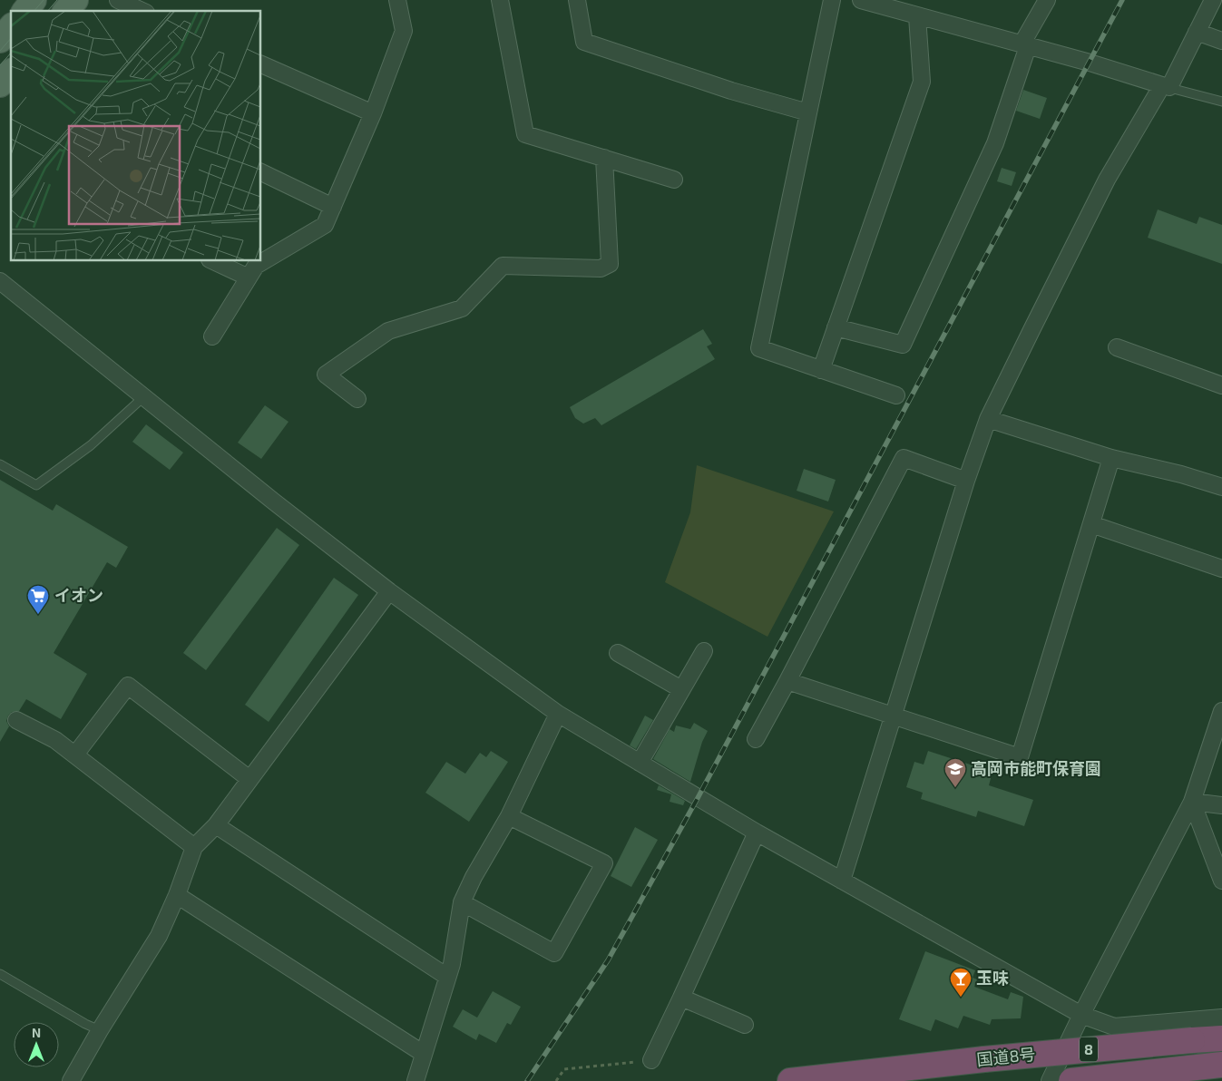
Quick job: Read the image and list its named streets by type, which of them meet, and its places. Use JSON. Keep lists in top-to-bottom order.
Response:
{
  "streets": {
    "highway": ["8", "国道8号"]
  },
  "places": {
    "supermarket": ["イオン"],
    "school or university": ["高岡市能町保育園"],
    "bar": ["玉味"]
  },
  "north": "top"
}
